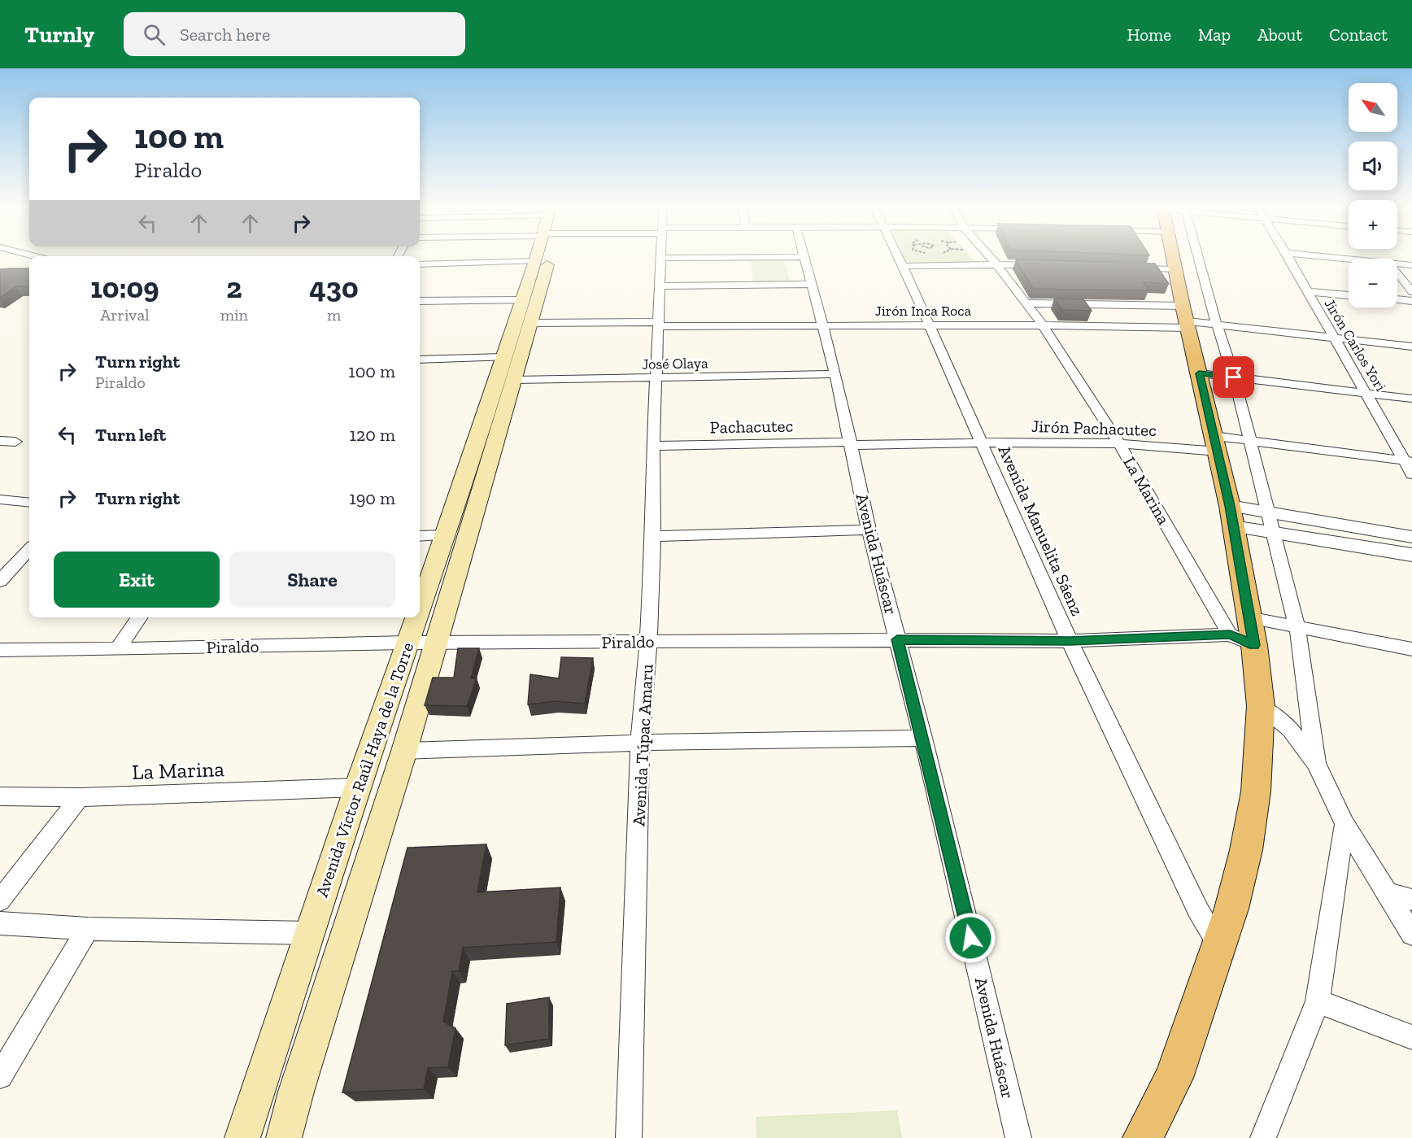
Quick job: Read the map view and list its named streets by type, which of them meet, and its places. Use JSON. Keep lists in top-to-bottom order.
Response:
{
  "streets": {
    "main road": ["Avenida Víctor Raúl Haya de la Torre"],
    "street": [
      "Jirón Inca Roca",
      "Jirón Carlos Yori",
      "José Olaya",
      "Pachacutec",
      "Jirón Pachacutec",
      "La Marina",
      "Avenida Manuelita Sáenz",
      "Avenida Huáscar",
      "Piraldo",
      "Avenida Túpac Amaru"
    ]
  },
  "crossings": [
    ["Jirón Inca Roca", "La Marina"],
    ["Jirón Inca Roca", "Avenida Manuelita Sáenz"],
    ["Jirón Inca Roca", "Avenida Huáscar"],
    ["Jirón Inca Roca", "Avenida Túpac Amaru"],
    ["Jirón Inca Roca", "Avenida Víctor Raúl Haya de la Torre"],
    ["Jirón Carlos Yori", "Jirón Pachacutec"],
    ["José Olaya", "Avenida Huáscar"],
    ["José Olaya", "Avenida Túpac Amaru"],
    ["José Olaya", "Avenida Víctor Raúl Haya de la Torre"],
    ["Pachacutec", "Jirón Pachacutec"],
    ["Pachacutec", "Avenida Huáscar"],
    ["Pachacutec", "Avenida Túpac Amaru"],
    ["Jirón Pachacutec", "La Marina"],
    ["Jirón Pachacutec", "Avenida Manuelita Sáenz"],
    ["Jirón Pachacutec", "Avenida Huáscar"],
    ["La Marina", "Piraldo"],
    ["La Marina", "Avenida Víctor Raúl Haya de la Torre"],
    ["Avenida Manuelita Sáenz", "Piraldo"],
    ["Avenida Huáscar", "Piraldo"],
    ["Piraldo", "Avenida Túpac Amaru"],
    ["Piraldo", "Avenida Víctor Raúl Haya de la Torre"]
  ],
  "north": "top left",
  "page": {
    "header": "Turnly",
    "search": "Search here",
    "nav": [
      "Home",
      "Map",
      "About",
      "Contact"
    ],
    "map_buttons": ["+", "−"],
    "turn": ["100 m", "Piraldo"],
    "eta": [
      "10:09",
      "Arrival",
      "2",
      "min",
      "430",
      "m"
    ],
    "list": [
      {
        "name": "Turn right",
        "note": "Piraldo",
        "value": "100 m"
      },
      {
        "name": "Turn left",
        "value": "120 m"
      },
      {
        "name": "Turn right",
        "value": "190 m"
      }
    ],
    "buttons": ["Exit", "Share"]
  }
}
